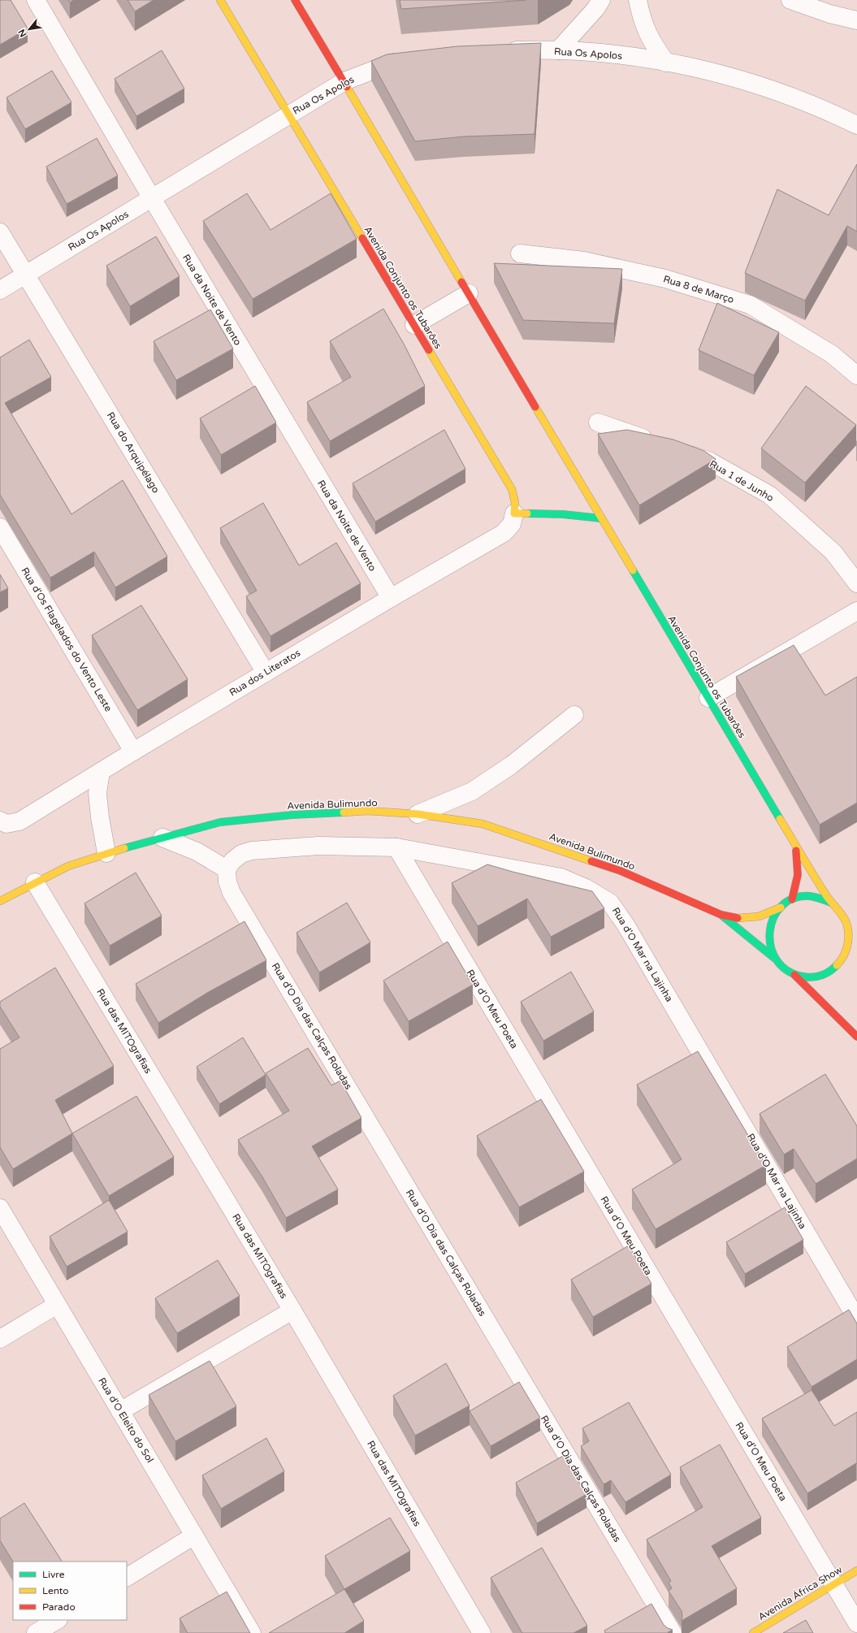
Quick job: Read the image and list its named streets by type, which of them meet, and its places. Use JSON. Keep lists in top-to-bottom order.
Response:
{
  "streets": {
    "street": [
      "Rua Os Apolos",
      "Avenida Conjunto os Tubarões",
      "Rua 8 de Março",
      "Rua da Noite de Vento",
      "Rua do Arquipélago",
      "Rua 1 de Junho",
      "Rua d'Os Flagelados do Vento Leste",
      "Rua dos Literatos",
      "Avenida Bulimundo",
      "Rua d'O Mar na Lajinha",
      "Rua d'O Meu Poeta",
      "Rua d'O Dia das Calças Roladas",
      "Rua das MITOgrafias",
      "Rua d'O Eleito do Sol",
      "Avenida África Show"
    ]
  },
  "crossings": [
    ["Rua Os Apolos", "Avenida Conjunto os Tubarões"],
    ["Rua Os Apolos", "Rua da Noite de Vento"],
    ["Rua Os Apolos", "Rua do Arquipélago"],
    ["Avenida Conjunto os Tubarões", "Rua dos Literatos"],
    ["Rua da Noite de Vento", "Rua dos Literatos"],
    ["Rua do Arquipélago", "Rua dos Literatos"],
    ["Rua d'Os Flagelados do Vento Leste", "Rua dos Literatos"],
    ["Avenida Bulimundo", "Rua das MITOgrafias"],
    ["Rua d'O Mar na Lajinha", "Rua d'O Meu Poeta"],
    ["Rua d'O Mar na Lajinha", "Rua d'O Dia das Calças Roladas"],
    ["Rua d'O Meu Poeta", "Avenida África Show"]
  ],
  "legend": ["Livre", "Lento", "Parado"],
  "north": "bottom left"
}
